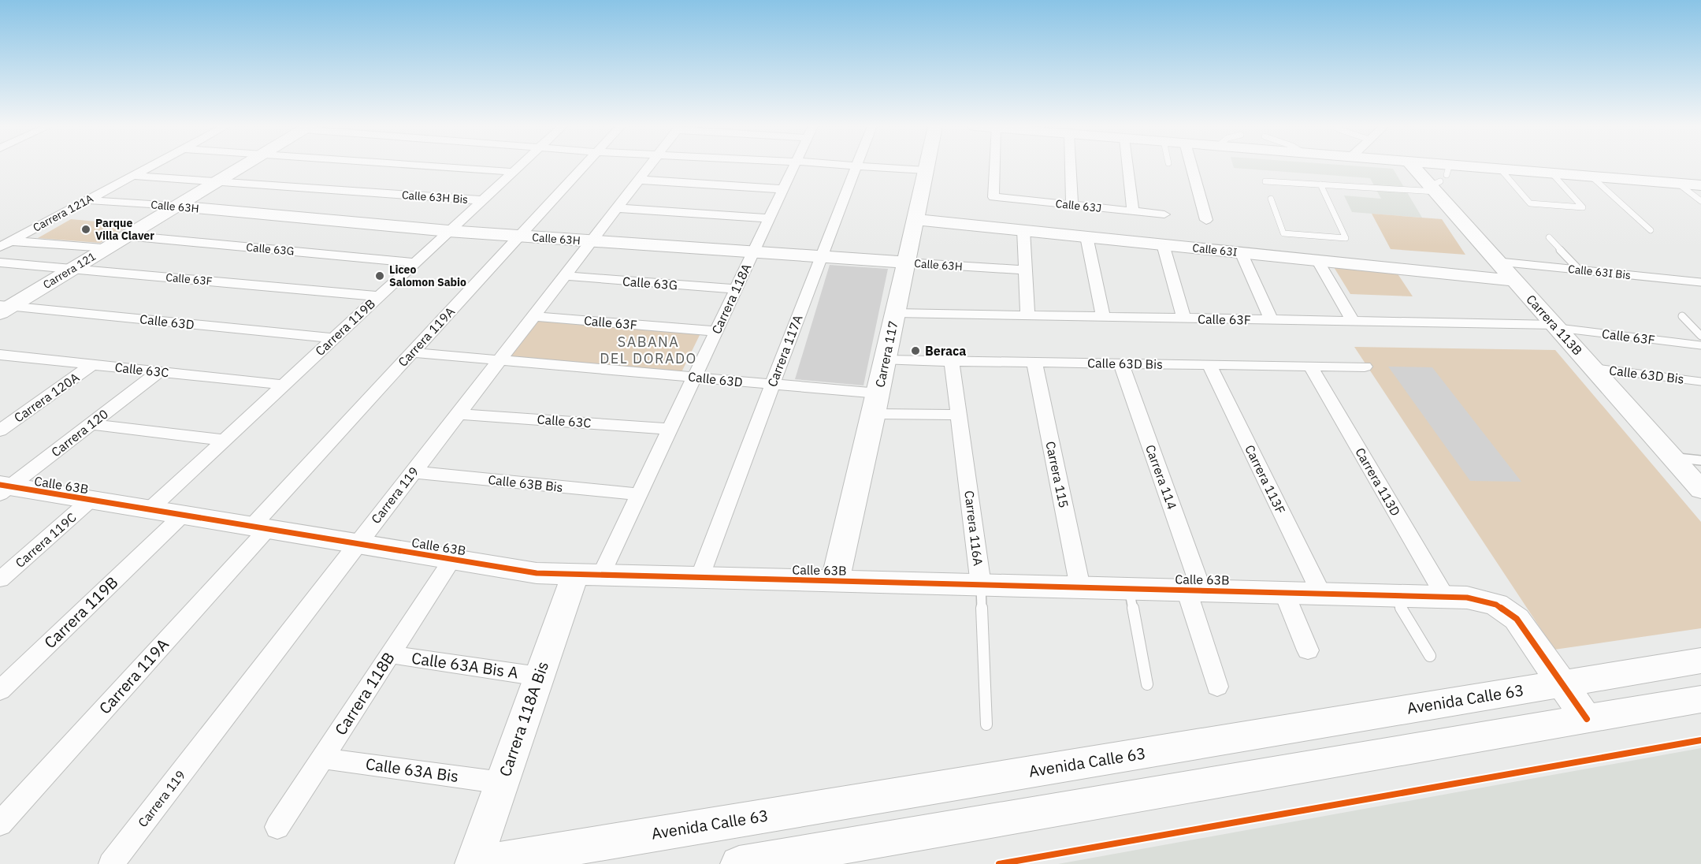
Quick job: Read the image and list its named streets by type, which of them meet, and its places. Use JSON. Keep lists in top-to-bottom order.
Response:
{
  "streets": {
    "street": [
      "Calle 63H Bis",
      "Calle 63J",
      "Calle 63H",
      "Carrera 121A",
      "Calle 63G",
      "Calle 63I",
      "Carrera 121",
      "Calle 63F",
      "Carrera 118A",
      "Calle 63D",
      "Carrera 113B",
      "Carrera 119B",
      "Carrera 119A",
      "Carrera 117A",
      "Carrera 117",
      "Calle 63D Bis",
      "Calle 63C",
      "Carrera 120A",
      "Carrera 120",
      "Carrera 115",
      "Carrera 114",
      "Carrera 113F",
      "Carrera 113D",
      "Calle 63B Bis",
      "Calle 63B",
      "Carrera 119",
      "Carrera 116A",
      "Carrera 119C",
      "Calle 63A Bis A",
      "Carrera 118B",
      "Avenida Calle 63",
      "Carrera 118A Bis",
      "Calle 63A Bis"
    ],
    "lane": ["Calle 63I Bis"]
  },
  "crossings": [
    ["Calle 63H Bis", "Carrera 121A"],
    ["Calle 63H Bis", "Carrera 121"],
    ["Calle 63H Bis", "Carrera 119B"],
    ["Calle 63H", "Carrera 121A"],
    ["Calle 63H", "Carrera 121"],
    ["Calle 63H", "Carrera 118A"],
    ["Calle 63H", "Carrera 119B"],
    ["Calle 63H", "Carrera 119A"],
    ["Calle 63H", "Carrera 117A"],
    ["Calle 63H", "Carrera 117"],
    ["Calle 63H", "Carrera 119"],
    ["Calle 63G", "Carrera 121"],
    ["Calle 63G", "Carrera 118A"],
    ["Calle 63G", "Carrera 119B"],
    ["Calle 63G", "Carrera 119"],
    ["Calle 63I", "Carrera 113B"],
    ["Calle 63I", "Carrera 117"],
    ["Carrera 121", "Calle 63F"],
    ["Carrera 121", "Calle 63D"],
    ["Calle 63I Bis", "Carrera 113B"],
    ["Calle 63F", "Carrera 118A"],
    ["Calle 63F", "Carrera 113B"],
    ["Calle 63F", "Carrera 119B"],
    ["Calle 63F", "Carrera 117"],
    ["Calle 63F", "Carrera 119"],
    ["Carrera 118A", "Calle 63D"],
    ["Carrera 118A", "Calle 63C"],
    ["Carrera 118A", "Calle 63B Bis"],
    ["Carrera 118A", "Calle 63B"],
    ["Carrera 118A", "Carrera 118A Bis"],
    ["Calle 63D", "Carrera 119B"],
    ["Calle 63D", "Carrera 119A"],
    ["Calle 63D", "Carrera 117A"],
    ["Calle 63D", "Carrera 117"],
    ["Calle 63D", "Carrera 119"],
    ["Carrera 113B", "Calle 63D Bis"],
    ["Carrera 119B", "Calle 63C"],
    ["Carrera 119B", "Calle 63B"],
    ["Carrera 119A", "Calle 63B"],
    ["Carrera 117A", "Calle 63B"],
    ["Carrera 117", "Calle 63D Bis"],
    ["Carrera 117", "Calle 63B"],
    ["Calle 63D Bis", "Carrera 115"],
    ["Calle 63D Bis", "Carrera 114"],
    ["Calle 63D Bis", "Carrera 113F"],
    ["Calle 63D Bis", "Carrera 113D"],
    ["Calle 63D Bis", "Carrera 116A"],
    ["Calle 63C", "Carrera 120A"],
    ["Calle 63C", "Carrera 120"],
    ["Calle 63C", "Carrera 119"],
    ["Carrera 120", "Calle 63B"],
    ["Carrera 115", "Calle 63B"],
    ["Carrera 114", "Calle 63B"],
    ["Carrera 113F", "Calle 63B"],
    ["Carrera 113D", "Calle 63B"],
    ["Calle 63B Bis", "Carrera 119"],
    ["Calle 63B", "Carrera 119"],
    ["Calle 63B", "Carrera 116A"],
    ["Calle 63B", "Carrera 119C"],
    ["Calle 63B", "Carrera 118B"],
    ["Calle 63B", "Avenida Calle 63"],
    ["Calle 63B", "Carrera 118A Bis"],
    ["Calle 63A Bis A", "Carrera 118B"],
    ["Calle 63A Bis A", "Carrera 118A Bis"],
    ["Carrera 118B", "Calle 63A Bis"],
    ["Avenida Calle 63", "Carrera 118A Bis"],
    ["Carrera 118A Bis", "Calle 63A Bis"]
  ],
  "districts": ["SABANA DEL DORADO"],
  "places": ["Parque Villa Claver", "Liceo Salomon Sabio", "Beraca"]
}
